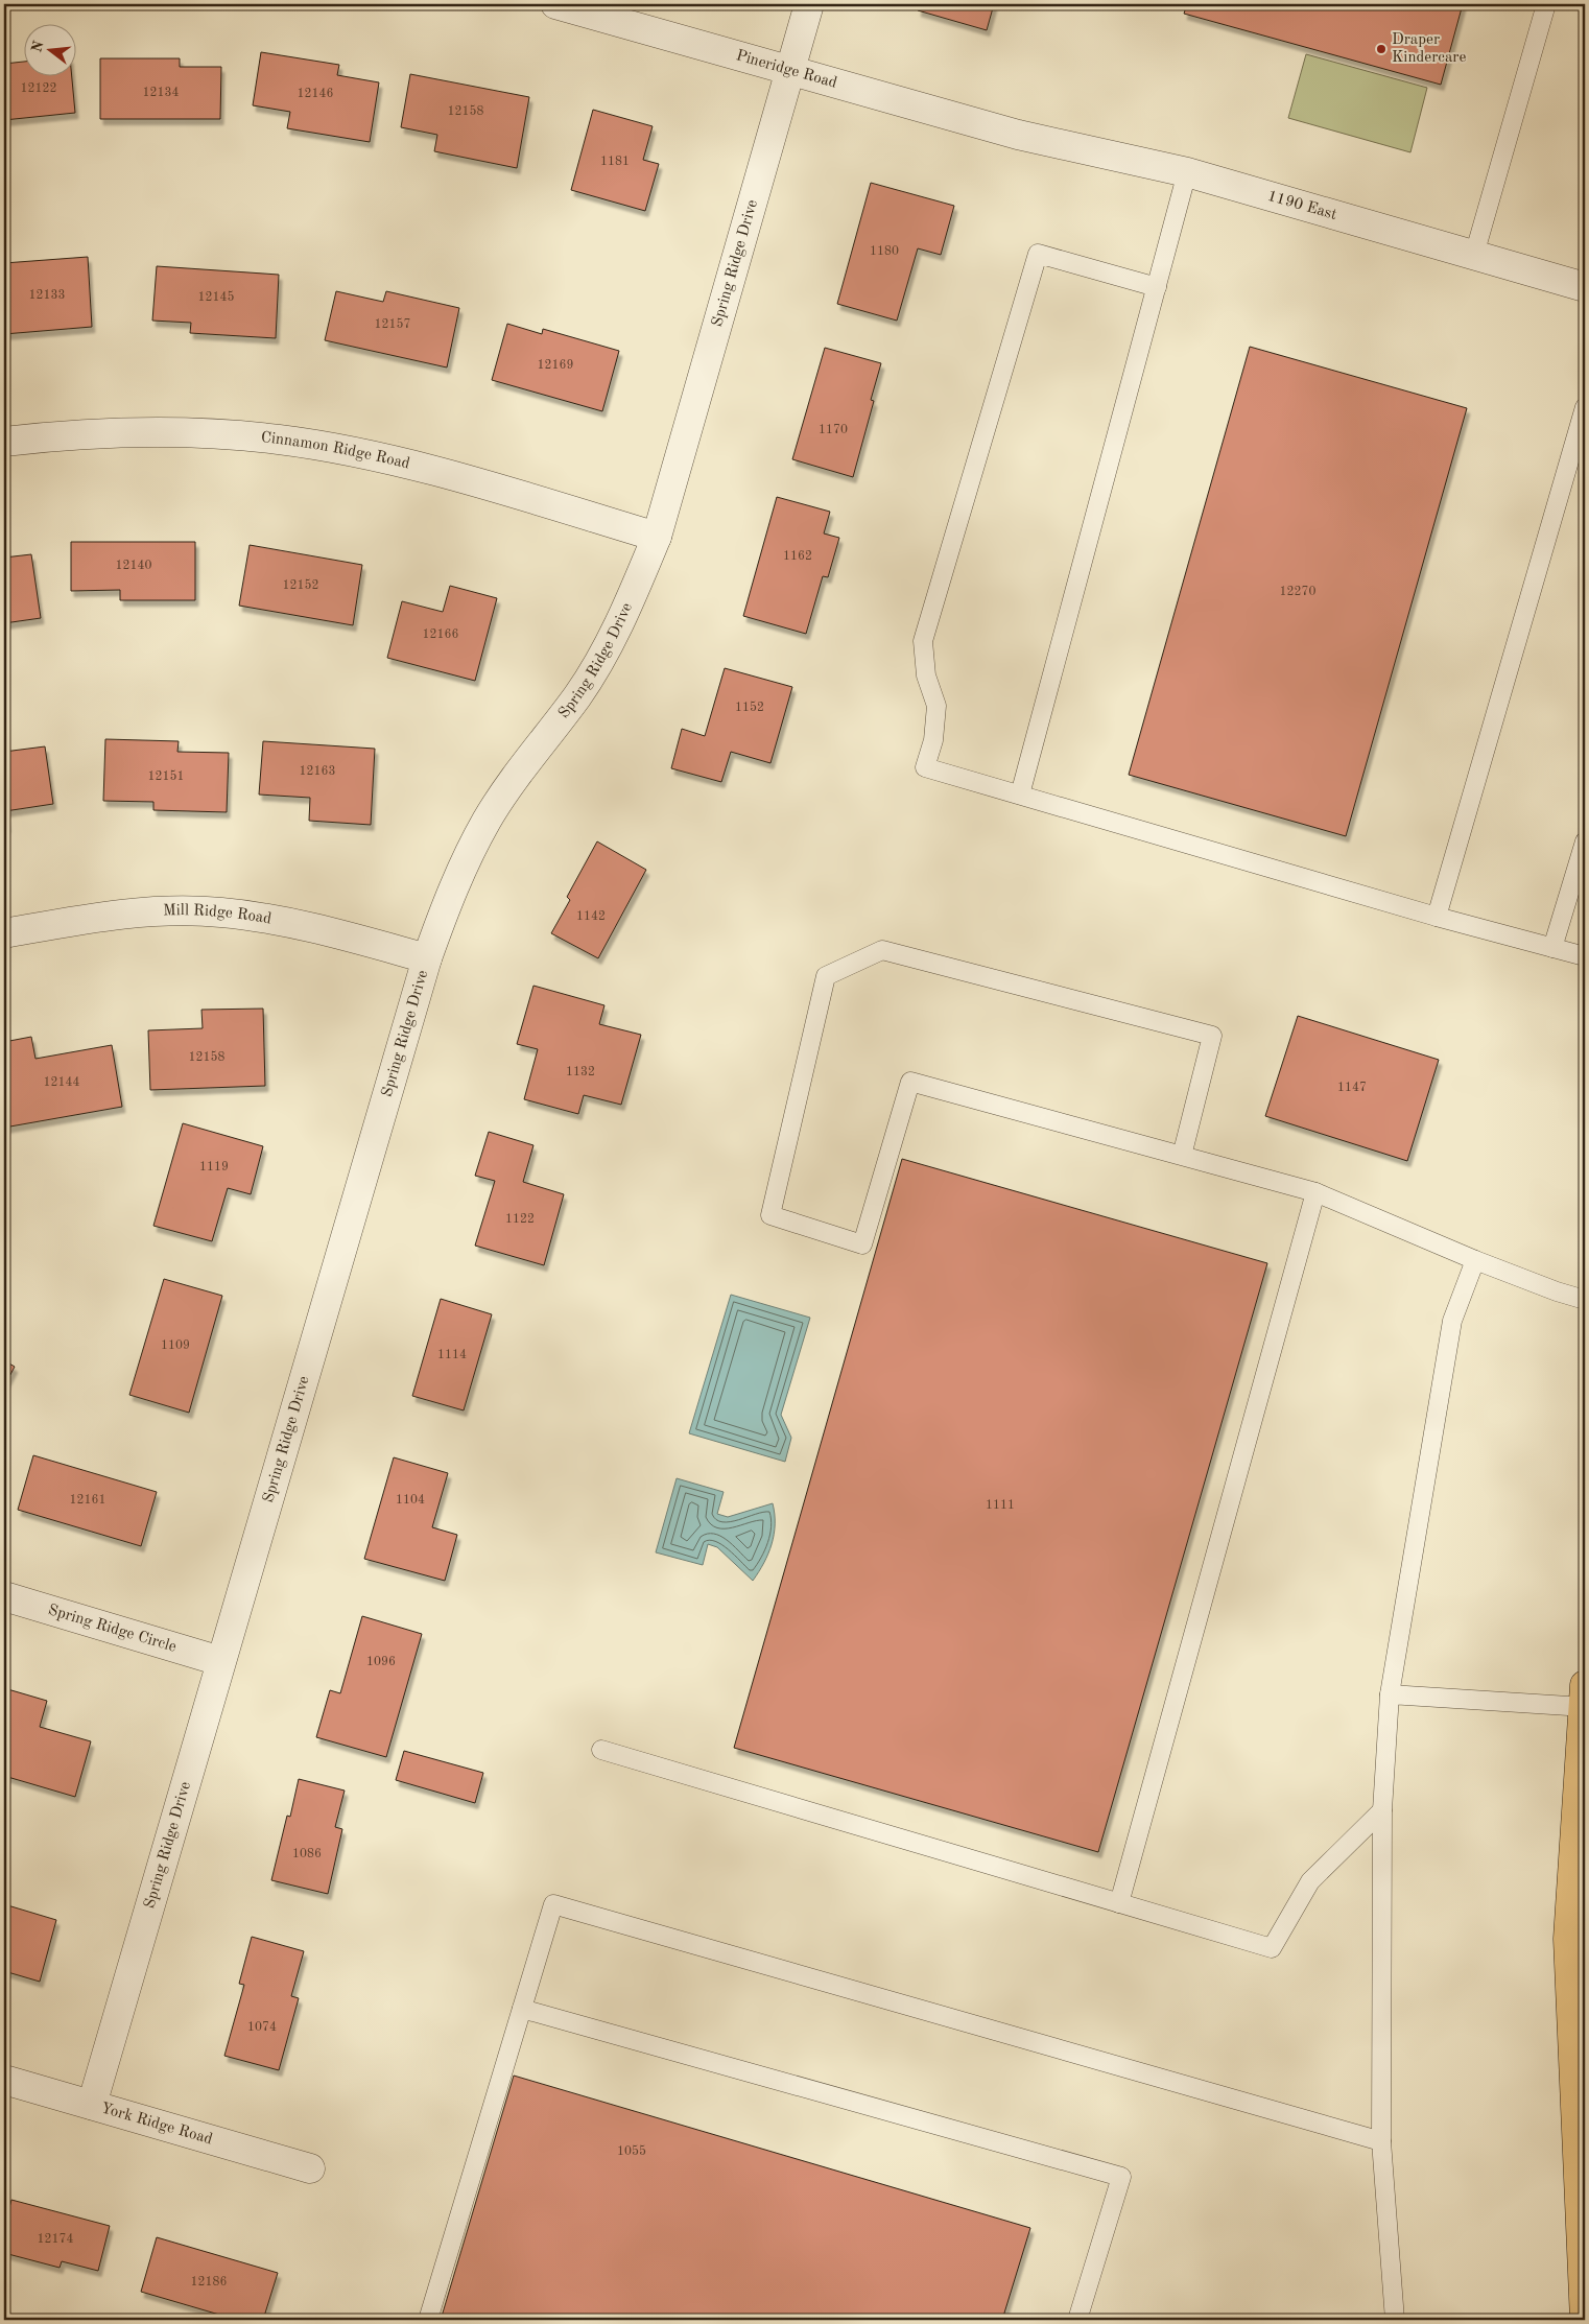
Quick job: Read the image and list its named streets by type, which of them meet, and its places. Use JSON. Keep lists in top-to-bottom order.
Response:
{
  "streets": {
    "street": [
      "Pineridge Road",
      "1190 East",
      "Spring Ridge Drive",
      "Cinnamon Ridge Road",
      "Mill Ridge Road",
      "Spring Ridge Circle",
      "York Ridge Road"
    ]
  },
  "crossings": [
    ["Pineridge Road", "1190 East"],
    ["Pineridge Road", "Spring Ridge Drive"],
    ["Spring Ridge Drive", "Cinnamon Ridge Road"],
    ["Spring Ridge Drive", "Mill Ridge Road"],
    ["Spring Ridge Drive", "Spring Ridge Circle"],
    ["Spring Ridge Drive", "York Ridge Road"]
  ],
  "places": ["Draper Kindercare"],
  "house_numbers": [
    "12122",
    "12134",
    "12146",
    "12158",
    "1181",
    "1180",
    "12133",
    "12145",
    "12157",
    "12169",
    "1170",
    "1162",
    "12140",
    "12152",
    "12270",
    "12166",
    "1152",
    "12163",
    "12151",
    "1142",
    "12158",
    "1132",
    "12144",
    "1147",
    "1119",
    "1122",
    "1109",
    "1114",
    "12161",
    "1104",
    "1111",
    "1096",
    "1086",
    "1074",
    "1055",
    "12174",
    "12186"
  ],
  "north": "left"
}
